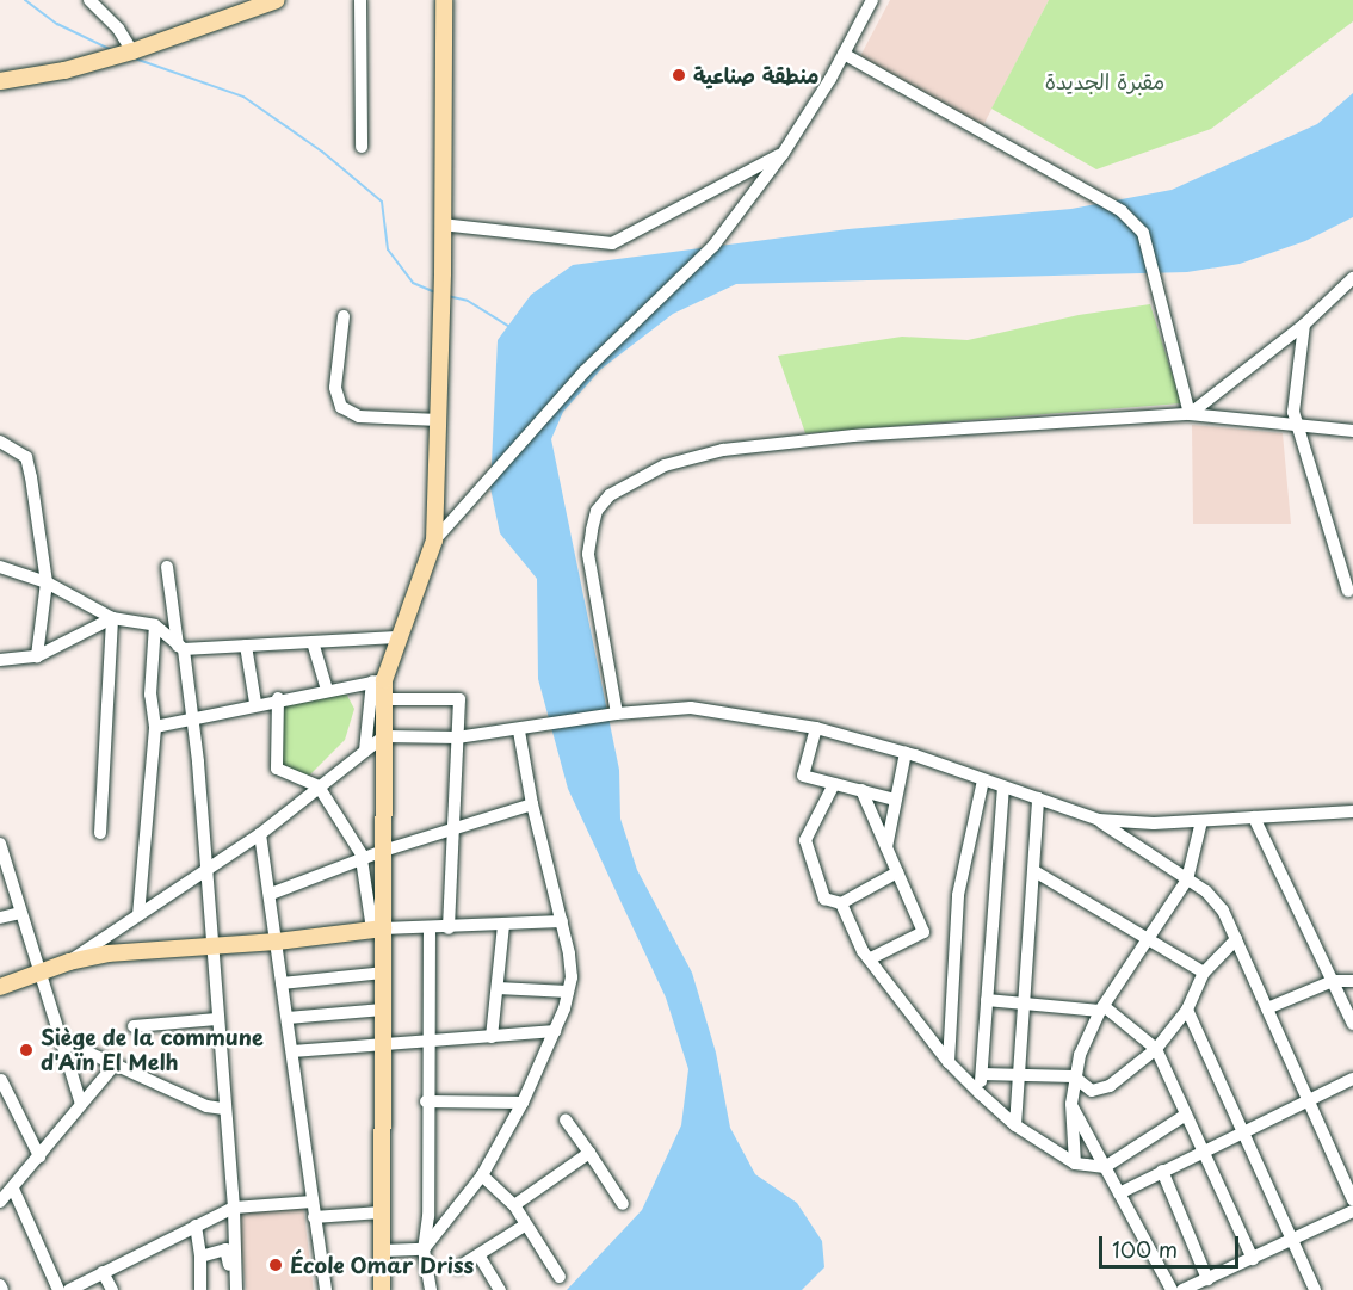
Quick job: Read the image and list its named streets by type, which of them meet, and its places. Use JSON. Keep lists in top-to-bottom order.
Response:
{
  "parks": ["مقبرة الجديدة"],
  "places": ["منطقة صناعية", "Siège de la commune d'Aïn El Melh", "École Omar Driss"],
  "scale_bar": "100 m"
}
